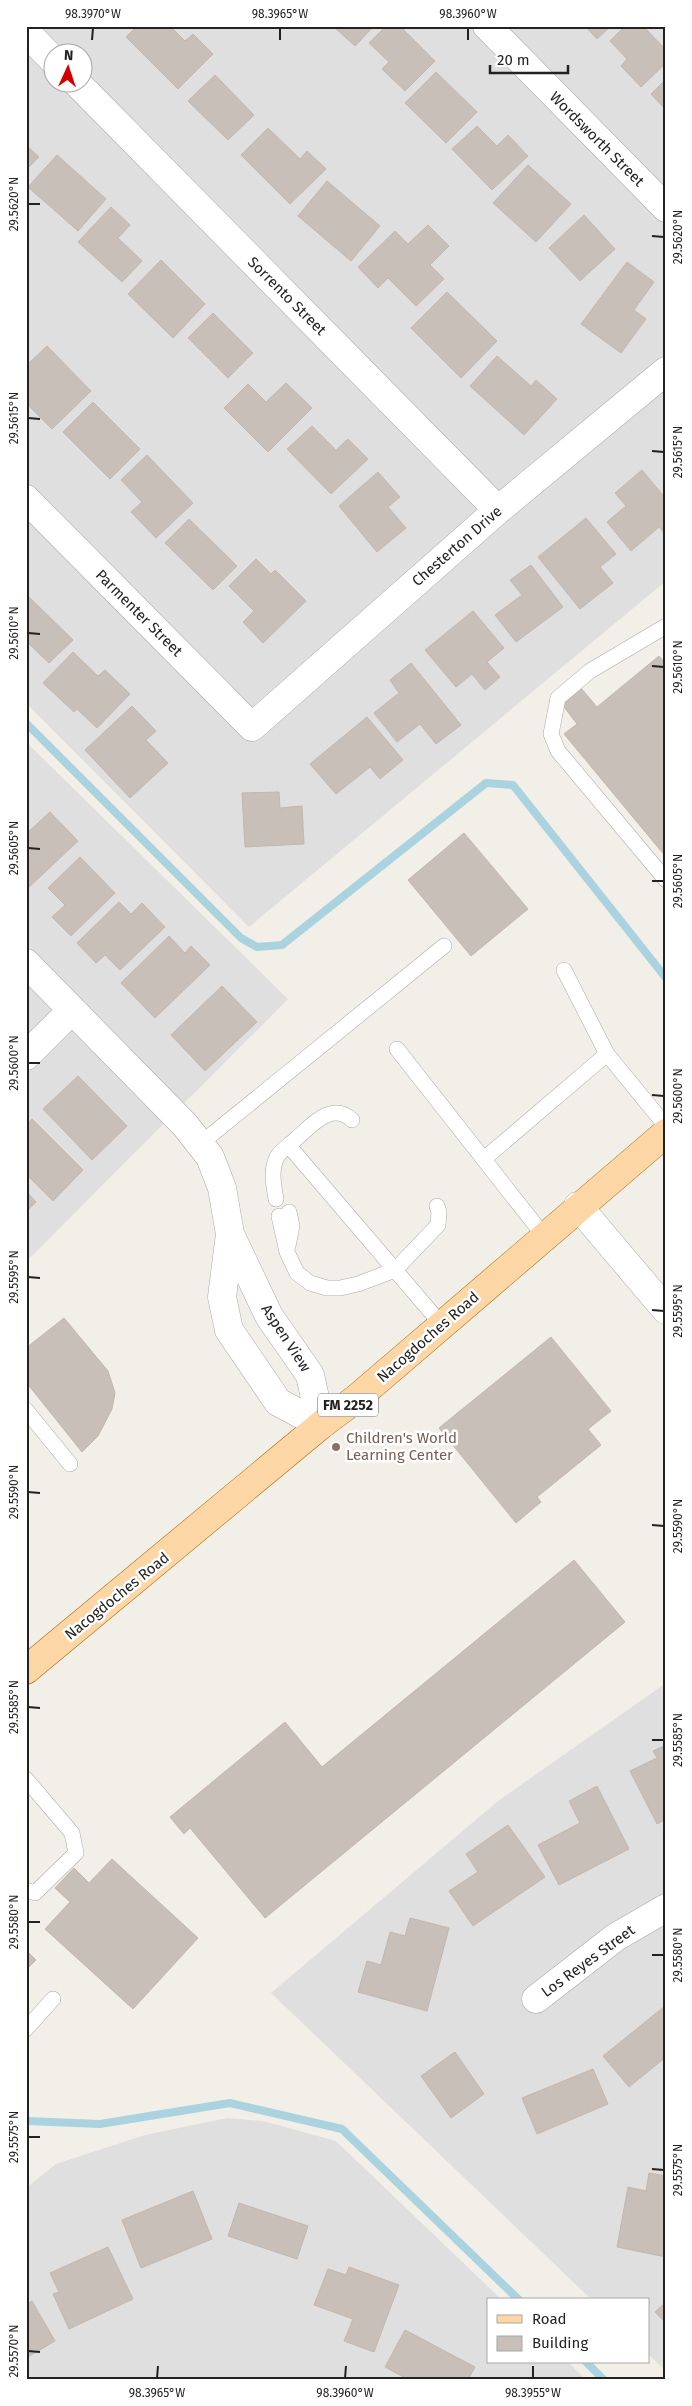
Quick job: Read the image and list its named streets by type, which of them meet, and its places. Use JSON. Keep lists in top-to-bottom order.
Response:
{
  "streets": {
    "main road": ["Nacogdoches Road", "FM 2252"],
    "street": [
      "Wordsworth Street",
      "Sorrento Street",
      "Chesterton Drive",
      "Parmenter Street",
      "Aspen View",
      "Los Reyes Street"
    ]
  },
  "crossings": [
    ["Sorrento Street", "Chesterton Drive"],
    ["Chesterton Drive", "Parmenter Street"],
    ["Nacogdoches Road", "Aspen View"]
  ],
  "places": ["Children's World Learning Center"],
  "legend": ["Road", "Building"],
  "scale_bar": "20 m",
  "north": "top",
  "coordinates": [
    "98.3970°W",
    "98.3965°W",
    "98.3960°W",
    "29.5620°N",
    "29.5615°N",
    "29.5610°N",
    "29.5605°N",
    "29.5600°N",
    "29.5595°N",
    "29.5590°N",
    "29.5585°N",
    "29.5580°N",
    "29.5575°N",
    "29.5570°N",
    "98.3955°W"
  ]
}
